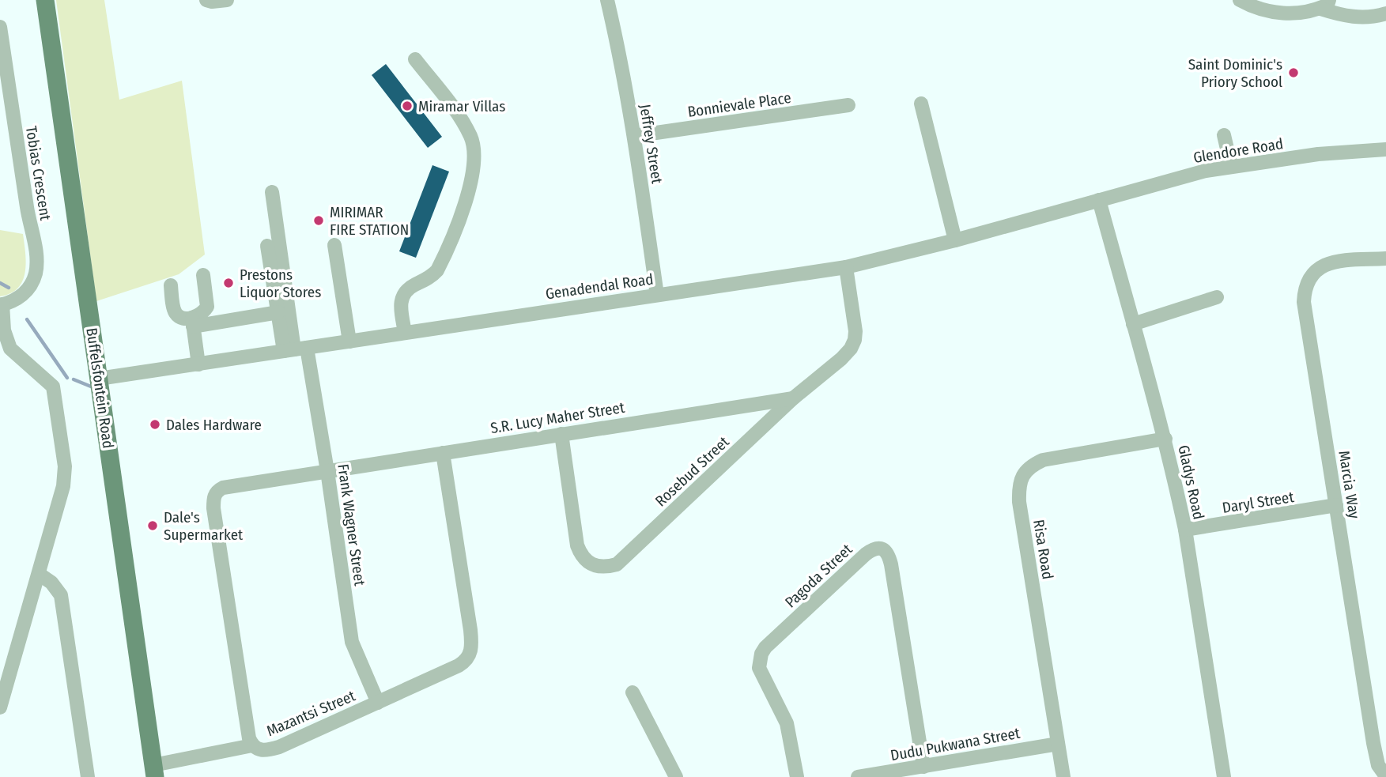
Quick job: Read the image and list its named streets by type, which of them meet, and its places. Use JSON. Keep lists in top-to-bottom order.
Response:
{
  "streets": {
    "main road": ["Buffelsfontein Road"],
    "street": [
      "Bonnievale Place",
      "Jeffrey Street",
      "Glendore Road",
      "Tobias Crescent",
      "Genadendal Road",
      "S.R. Lucy Maher Street",
      "Rosebud Street",
      "Gladys Road",
      "Marcia Way",
      "Daryl Street",
      "Frank Wagner Street",
      "Risa Road",
      "Pagoda Street",
      "Mazantsi Street",
      "Dudu Pukwana Street"
    ]
  },
  "crossings": [
    ["Bonnievale Place", "Jeffrey Street"],
    ["Jeffrey Street", "Genadendal Road"],
    ["Glendore Road", "Genadendal Road"],
    ["Glendore Road", "Gladys Road"],
    ["Genadendal Road", "Buffelsfontein Road"],
    ["Genadendal Road", "Rosebud Street"],
    ["Genadendal Road", "Gladys Road"],
    ["Genadendal Road", "Frank Wagner Street"],
    ["S.R. Lucy Maher Street", "Rosebud Street"],
    ["S.R. Lucy Maher Street", "Frank Wagner Street"],
    ["S.R. Lucy Maher Street", "Mazantsi Street"],
    ["Gladys Road", "Daryl Street"],
    ["Gladys Road", "Risa Road"],
    ["Marcia Way", "Daryl Street"],
    ["Frank Wagner Street", "Mazantsi Street"],
    ["Risa Road", "Dudu Pukwana Street"],
    ["Pagoda Street", "Dudu Pukwana Street"]
  ],
  "places": [
    "Saint Dominic's Priory School",
    "Miramar Villas",
    "MIRIMAR FIRE STATION",
    "Prestons Liquor Stores",
    "Dales Hardware",
    "Dale's Supermarket"
  ]
}
